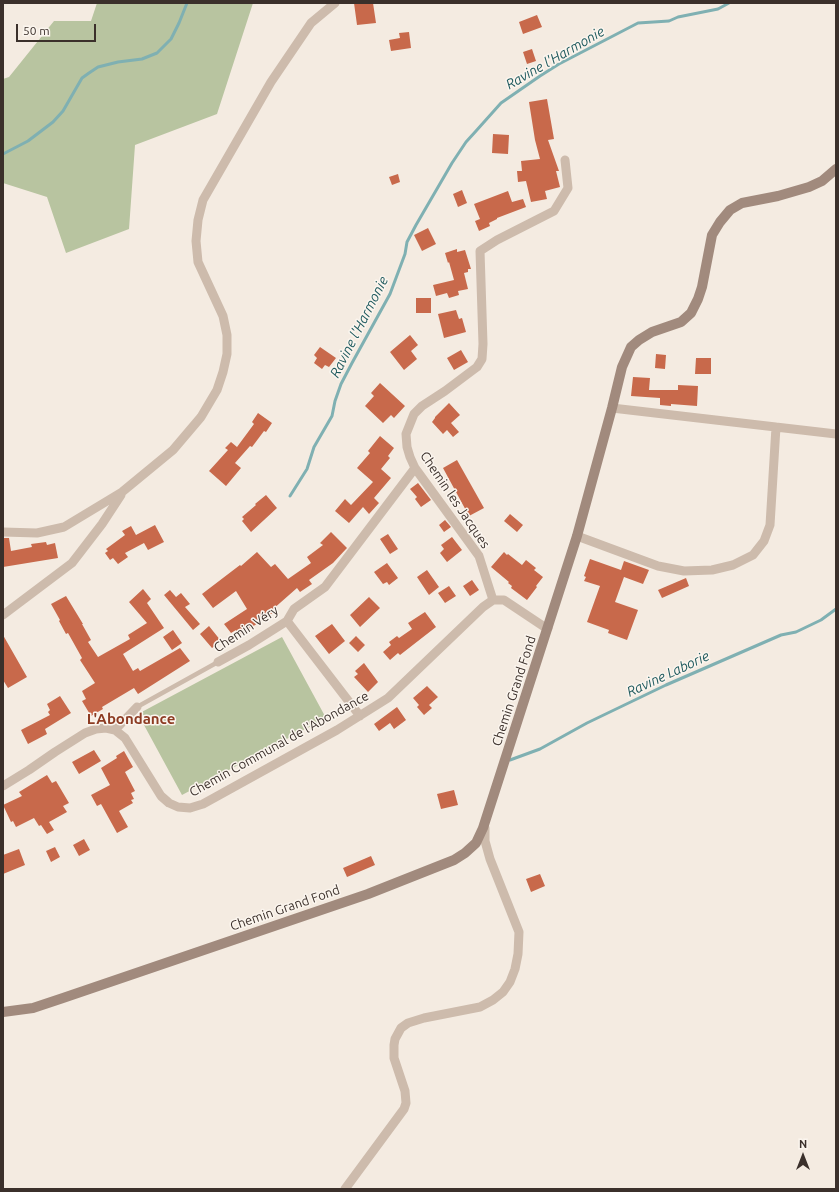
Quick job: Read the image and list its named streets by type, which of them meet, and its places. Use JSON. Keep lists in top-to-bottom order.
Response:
{
  "streets": {
    "street": [
      "Chemin les Jacques",
      "Chemin Véry",
      "Chemin Grand Fond",
      "Chemin Communal de l'Abondance"
    ]
  },
  "crossings": [
    ["Chemin les Jacques", "Chemin Véry"],
    ["Chemin les Jacques", "Chemin Communal de l'Abondance"],
    ["Chemin Véry", "Chemin Communal de l'Abondance"]
  ],
  "districts": ["L'Abondance"],
  "water": ["Ravine l'Harmonie", "Ravine Laborie"],
  "scale_bar": "50 m",
  "north": "top"
}
